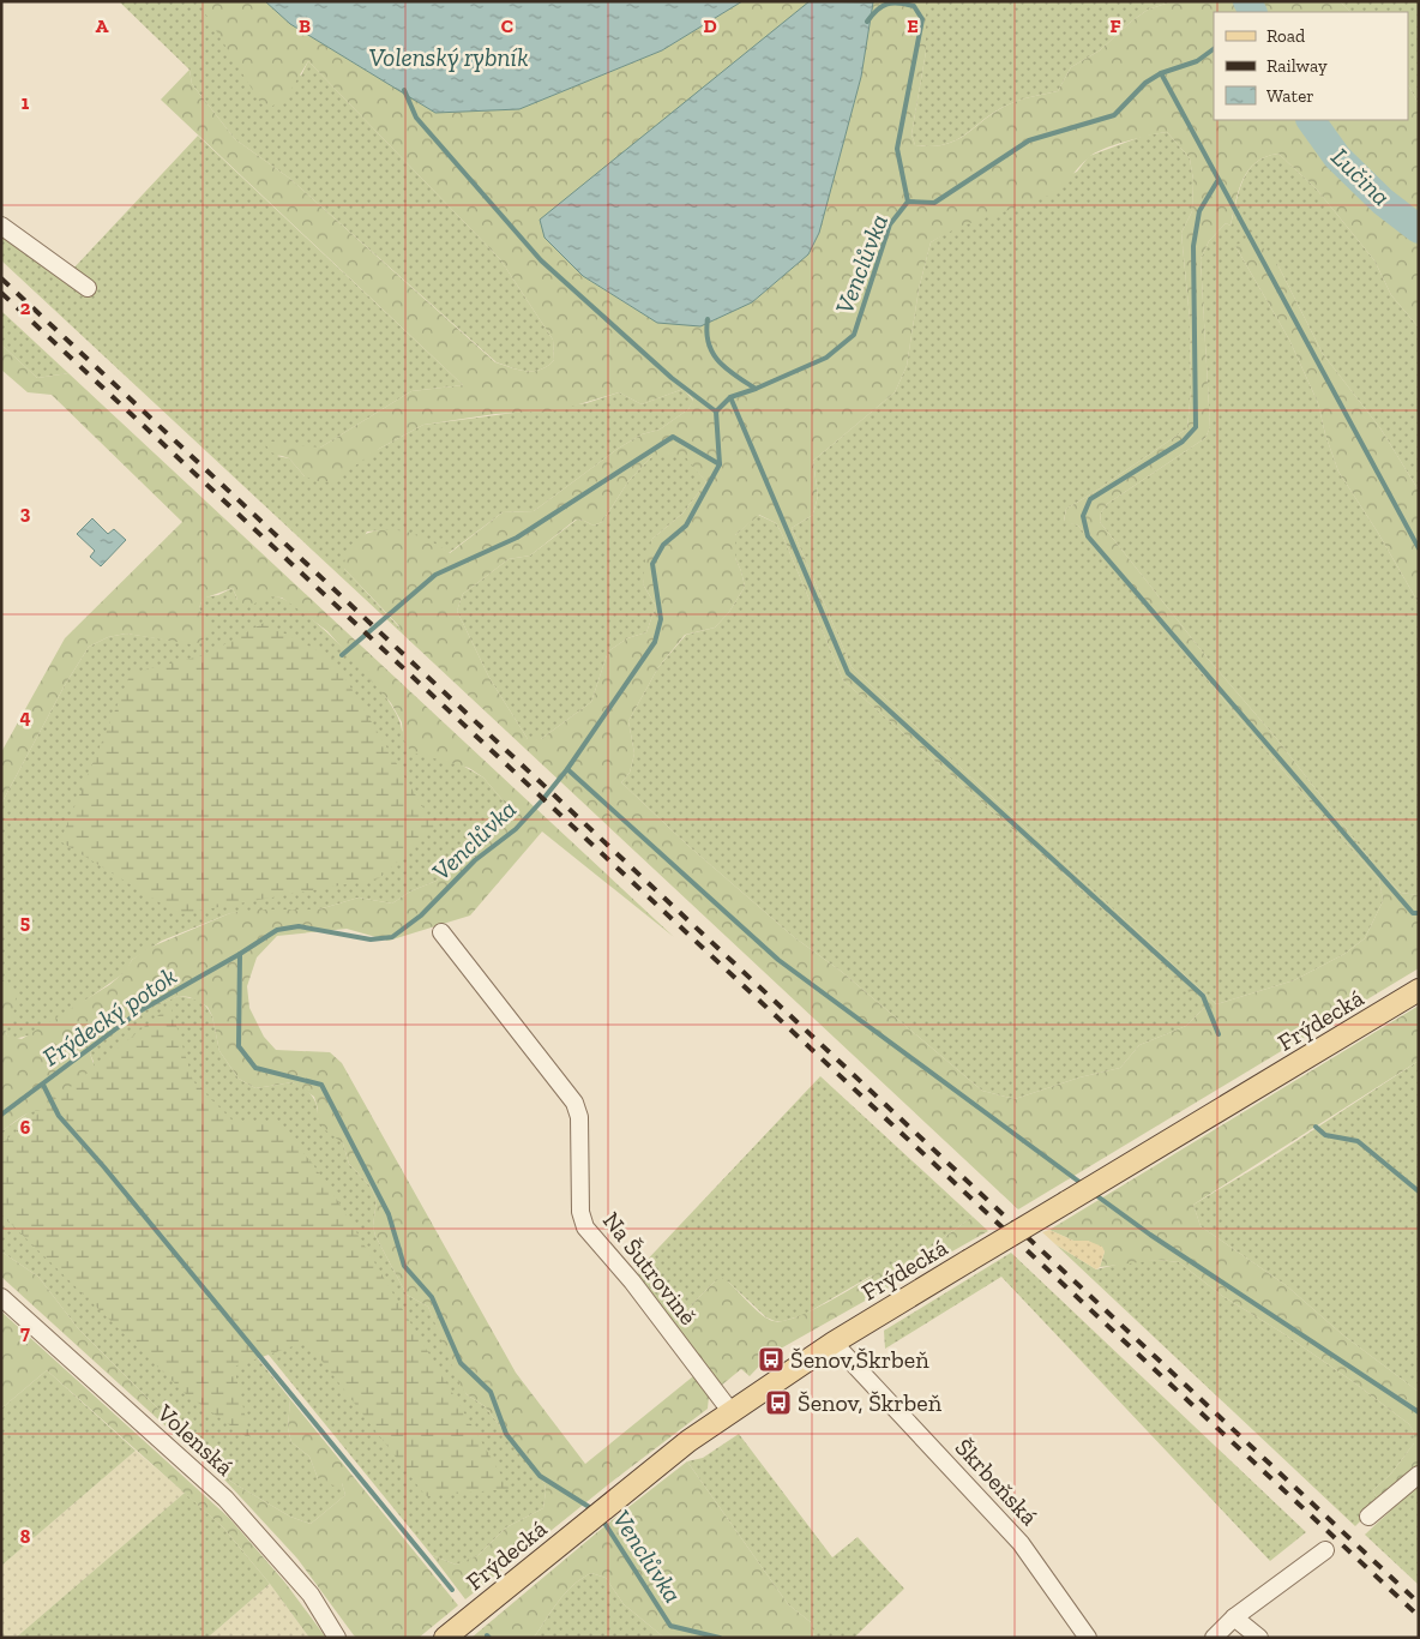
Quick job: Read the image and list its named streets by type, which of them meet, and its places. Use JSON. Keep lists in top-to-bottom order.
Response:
{
  "streets": {
    "main road": ["Frýdecká"],
    "street": ["Na Šutrovině", "Volenská", "Škrbeňská"]
  },
  "crossings": [
    ["Frýdecká", "Na Šutrovině"],
    ["Frýdecká", "Škrbeňská"]
  ],
  "water": [
    "Volenský rybník",
    "Lučina",
    "Venclůvka",
    "Frýdecký potok"
  ],
  "places": {
    "bus stop": ["Šenov,Škrbeň", "Šenov, Škrbeň"]
  },
  "legend": ["Road", "Railway", "Water"],
  "grid": {
    "columns": [
      "A",
      "B",
      "C",
      "D",
      "E",
      "F"
    ],
    "rows": [
      "1",
      "2",
      "3",
      "4",
      "5",
      "6",
      "7",
      "8"
    ]
  }
}
